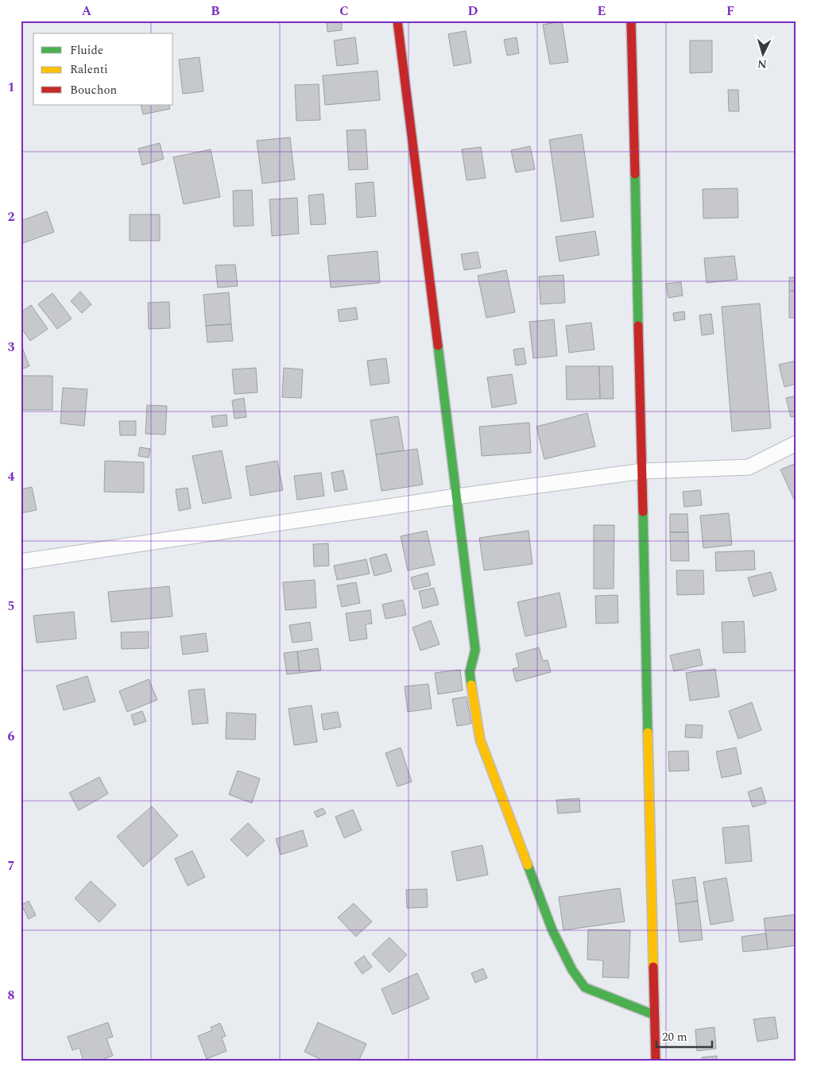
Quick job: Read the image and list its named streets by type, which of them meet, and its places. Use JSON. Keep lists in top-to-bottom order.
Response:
{
  "legend": ["Fluide", "Ralenti", "Bouchon"],
  "scale_bar": "20 m",
  "north": "bottom",
  "grid": {
    "columns": [
      "A",
      "B",
      "C",
      "D",
      "E",
      "F"
    ],
    "rows": [
      "1",
      "2",
      "3",
      "4",
      "5",
      "6",
      "7",
      "8"
    ]
  }
}
